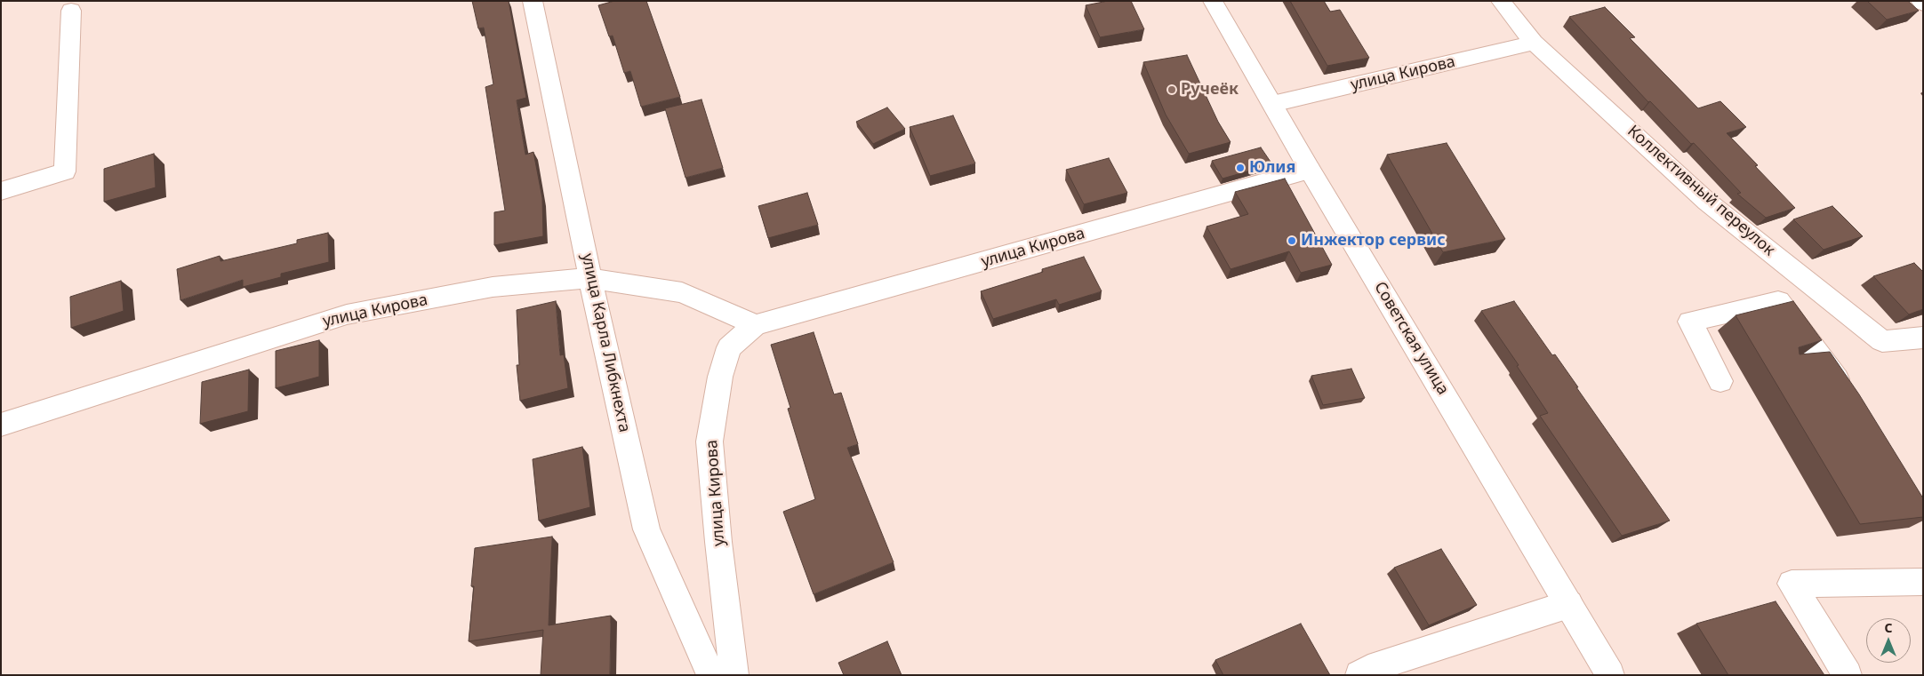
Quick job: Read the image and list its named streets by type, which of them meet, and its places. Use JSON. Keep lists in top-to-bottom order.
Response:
{
  "streets": {
    "street": [
      "улица Кирова",
      "Коллективный переулок",
      "Советская улица",
      "улица Карла Либкнехта"
    ]
  },
  "crossings": [
    ["улица Кирова", "Коллективный переулок"],
    ["улица Кирова", "Советская улица"],
    ["улица Кирова", "улица Карла Либкнехта"]
  ],
  "places": ["Ручеёк", "Юлия", "Инжектор сервис"],
  "north": "top"
}
